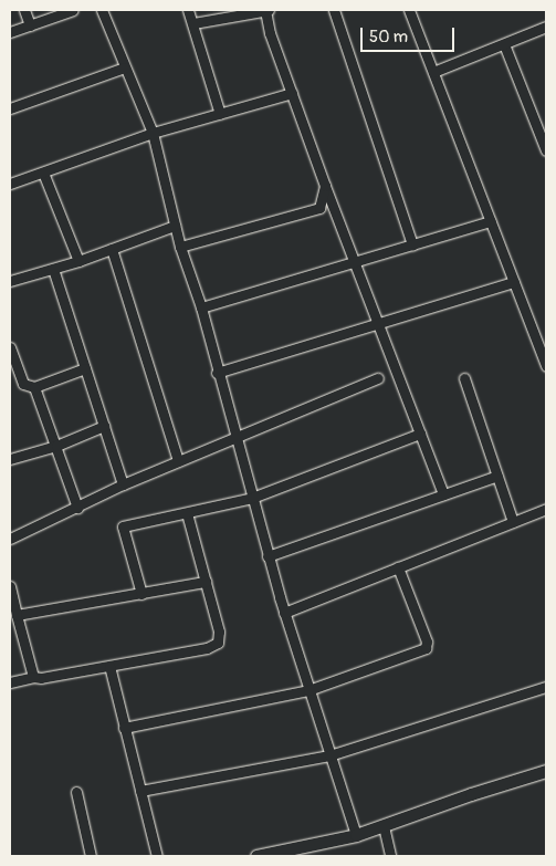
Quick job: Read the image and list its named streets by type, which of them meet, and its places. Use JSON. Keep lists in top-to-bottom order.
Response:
{
  "scale_bar": "50 m"
}
